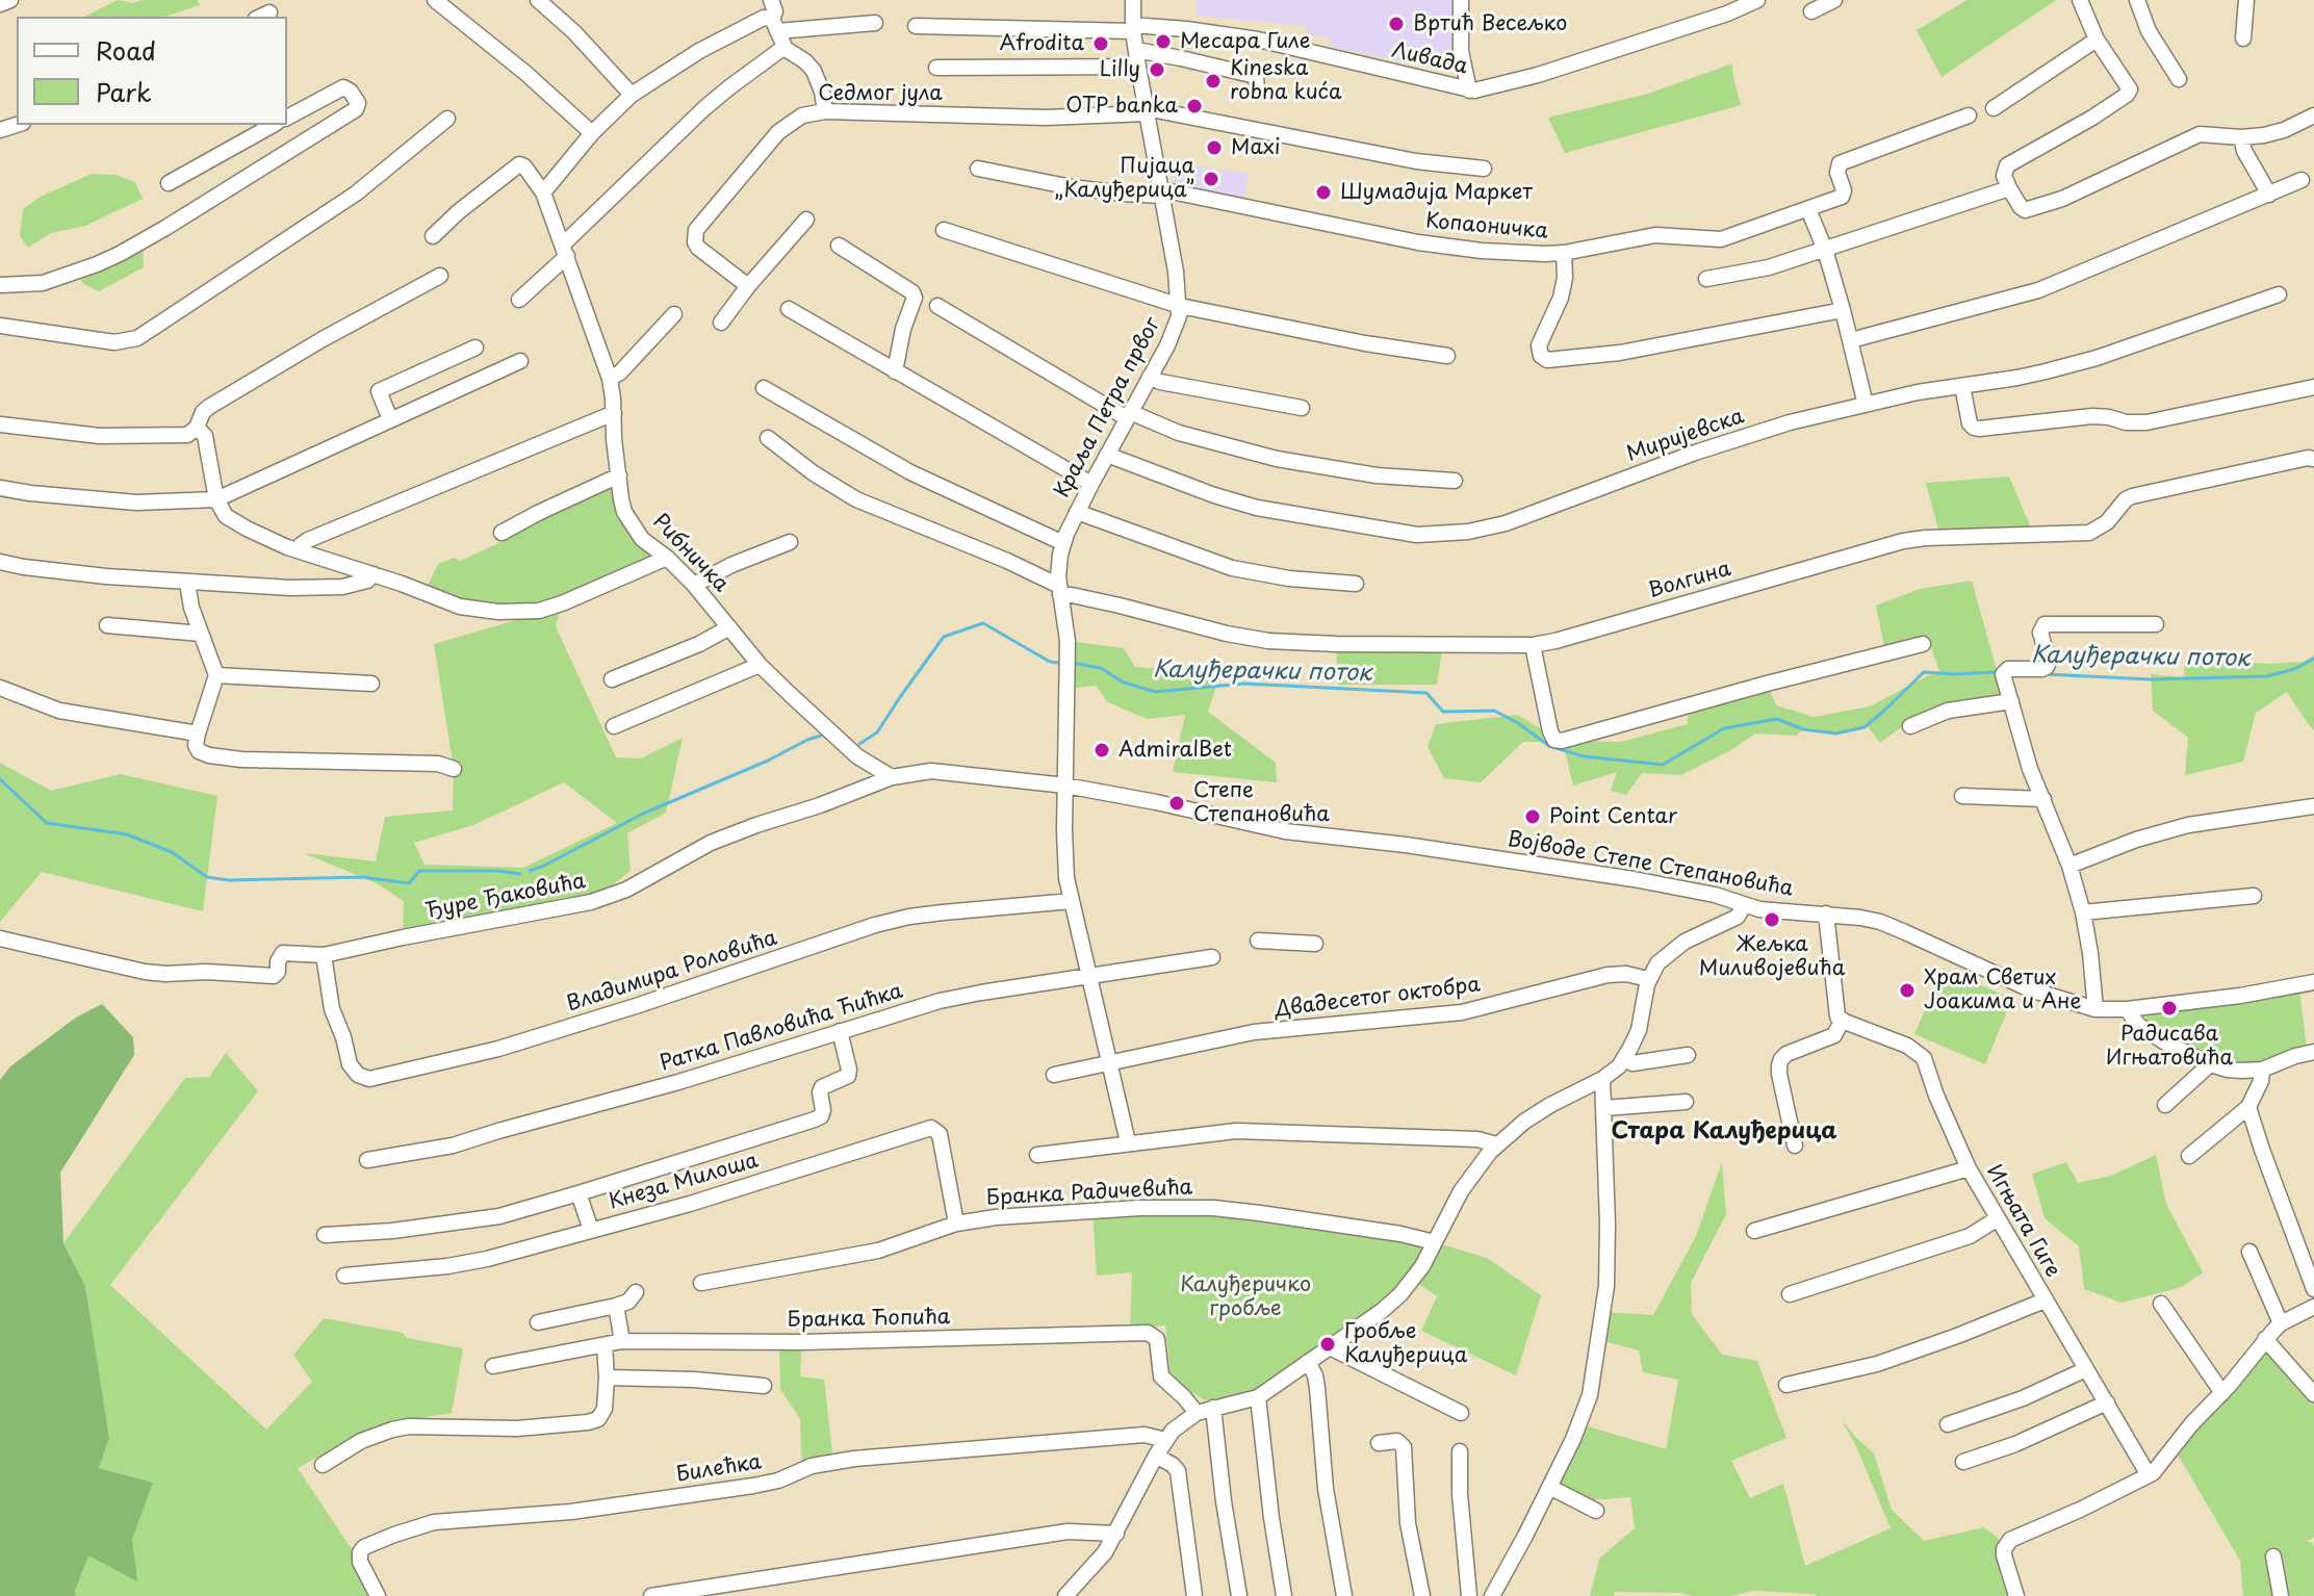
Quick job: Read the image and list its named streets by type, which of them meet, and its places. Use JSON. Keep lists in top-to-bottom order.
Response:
{
  "streets": {
    "street": [
      "Ливада",
      "Седмог јула",
      "Копаоничка",
      "Краља Петра првог",
      "Миријевска",
      "Рибничка",
      "Волгина",
      "Војводе Степе Степановића",
      "Ђуре Ђаковића",
      "Владимира Роловића",
      "Двадесетог октобра",
      "Ратка Павловића Ћићка",
      "Кнеза Милоша",
      "Бранка Радичевића",
      "Игњата Гиге",
      "Бранка Ћопића",
      "Билећка"
    ]
  },
  "crossings": [
    ["Ливада", "Краља Петра првог"],
    ["Седмог јула", "Краља Петра првог"],
    ["Копаоничка", "Краља Петра првог"],
    ["Краља Петра првог", "Миријевска"],
    ["Краља Петра првог", "Волгина"],
    ["Краља Петра првог", "Војводе Степе Степановића"],
    ["Краља Петра првог", "Ђуре Ђаковића"],
    ["Краља Петра првог", "Владимира Роловића"],
    ["Краља Петра првог", "Двадесетог октобра"],
    ["Краља Петра првог", "Ратка Павловића Ћићка"],
    ["Рибничка", "Ђуре Ђаковића"],
    ["Војводе Степе Степановића", "Ђуре Ђаковића"],
    ["Ђуре Ђаковића", "Владимира Роловића"],
    ["Ратка Павловића Ћићка", "Кнеза Милоша"],
    ["Кнеза Милоша", "Бранка Радичевића"]
  ],
  "districts": ["Стара Калуђерица"],
  "water": ["Калуђерачки поток"],
  "parks": ["Калуђеричко гробље"],
  "places": [
    "Вртић Весељко",
    "Месара Гиле",
    "Afrodita",
    "Lilly",
    "Kineska robna kuća",
    "OTP banka",
    "Maxi",
    "Пијаца „Калуђерица”",
    "Шумадија Маркет",
    "AdmiralBet",
    "Степе Степановића",
    "Point Centar",
    "Жељка Миливојевића",
    "Храм Светих Јоакима и Ане",
    "Радисава Игњатовића",
    "Гробље Калуђерица"
  ],
  "legend": ["Road", "Park"]
}
